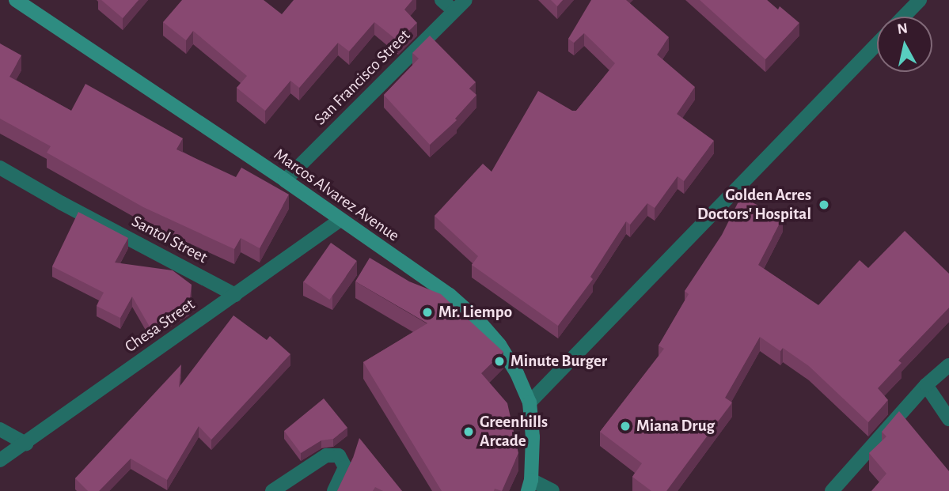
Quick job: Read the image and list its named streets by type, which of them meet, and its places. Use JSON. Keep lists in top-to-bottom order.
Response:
{
  "streets": {
    "main road": ["Marcos Alvarez Avenue"],
    "street": ["San Francisco Street", "Santol Street", "Chesa Street"]
  },
  "crossings": [
    ["San Francisco Street", "Marcos Alvarez Avenue"],
    ["Marcos Alvarez Avenue", "Chesa Street"],
    ["Santol Street", "Chesa Street"]
  ],
  "places": [
    "Golden Acres Doctors' Hospital",
    "Mr. Liempo",
    "Minute Burger",
    "Miana Drug",
    "Greenhills Arcade"
  ],
  "north": "top"
}
